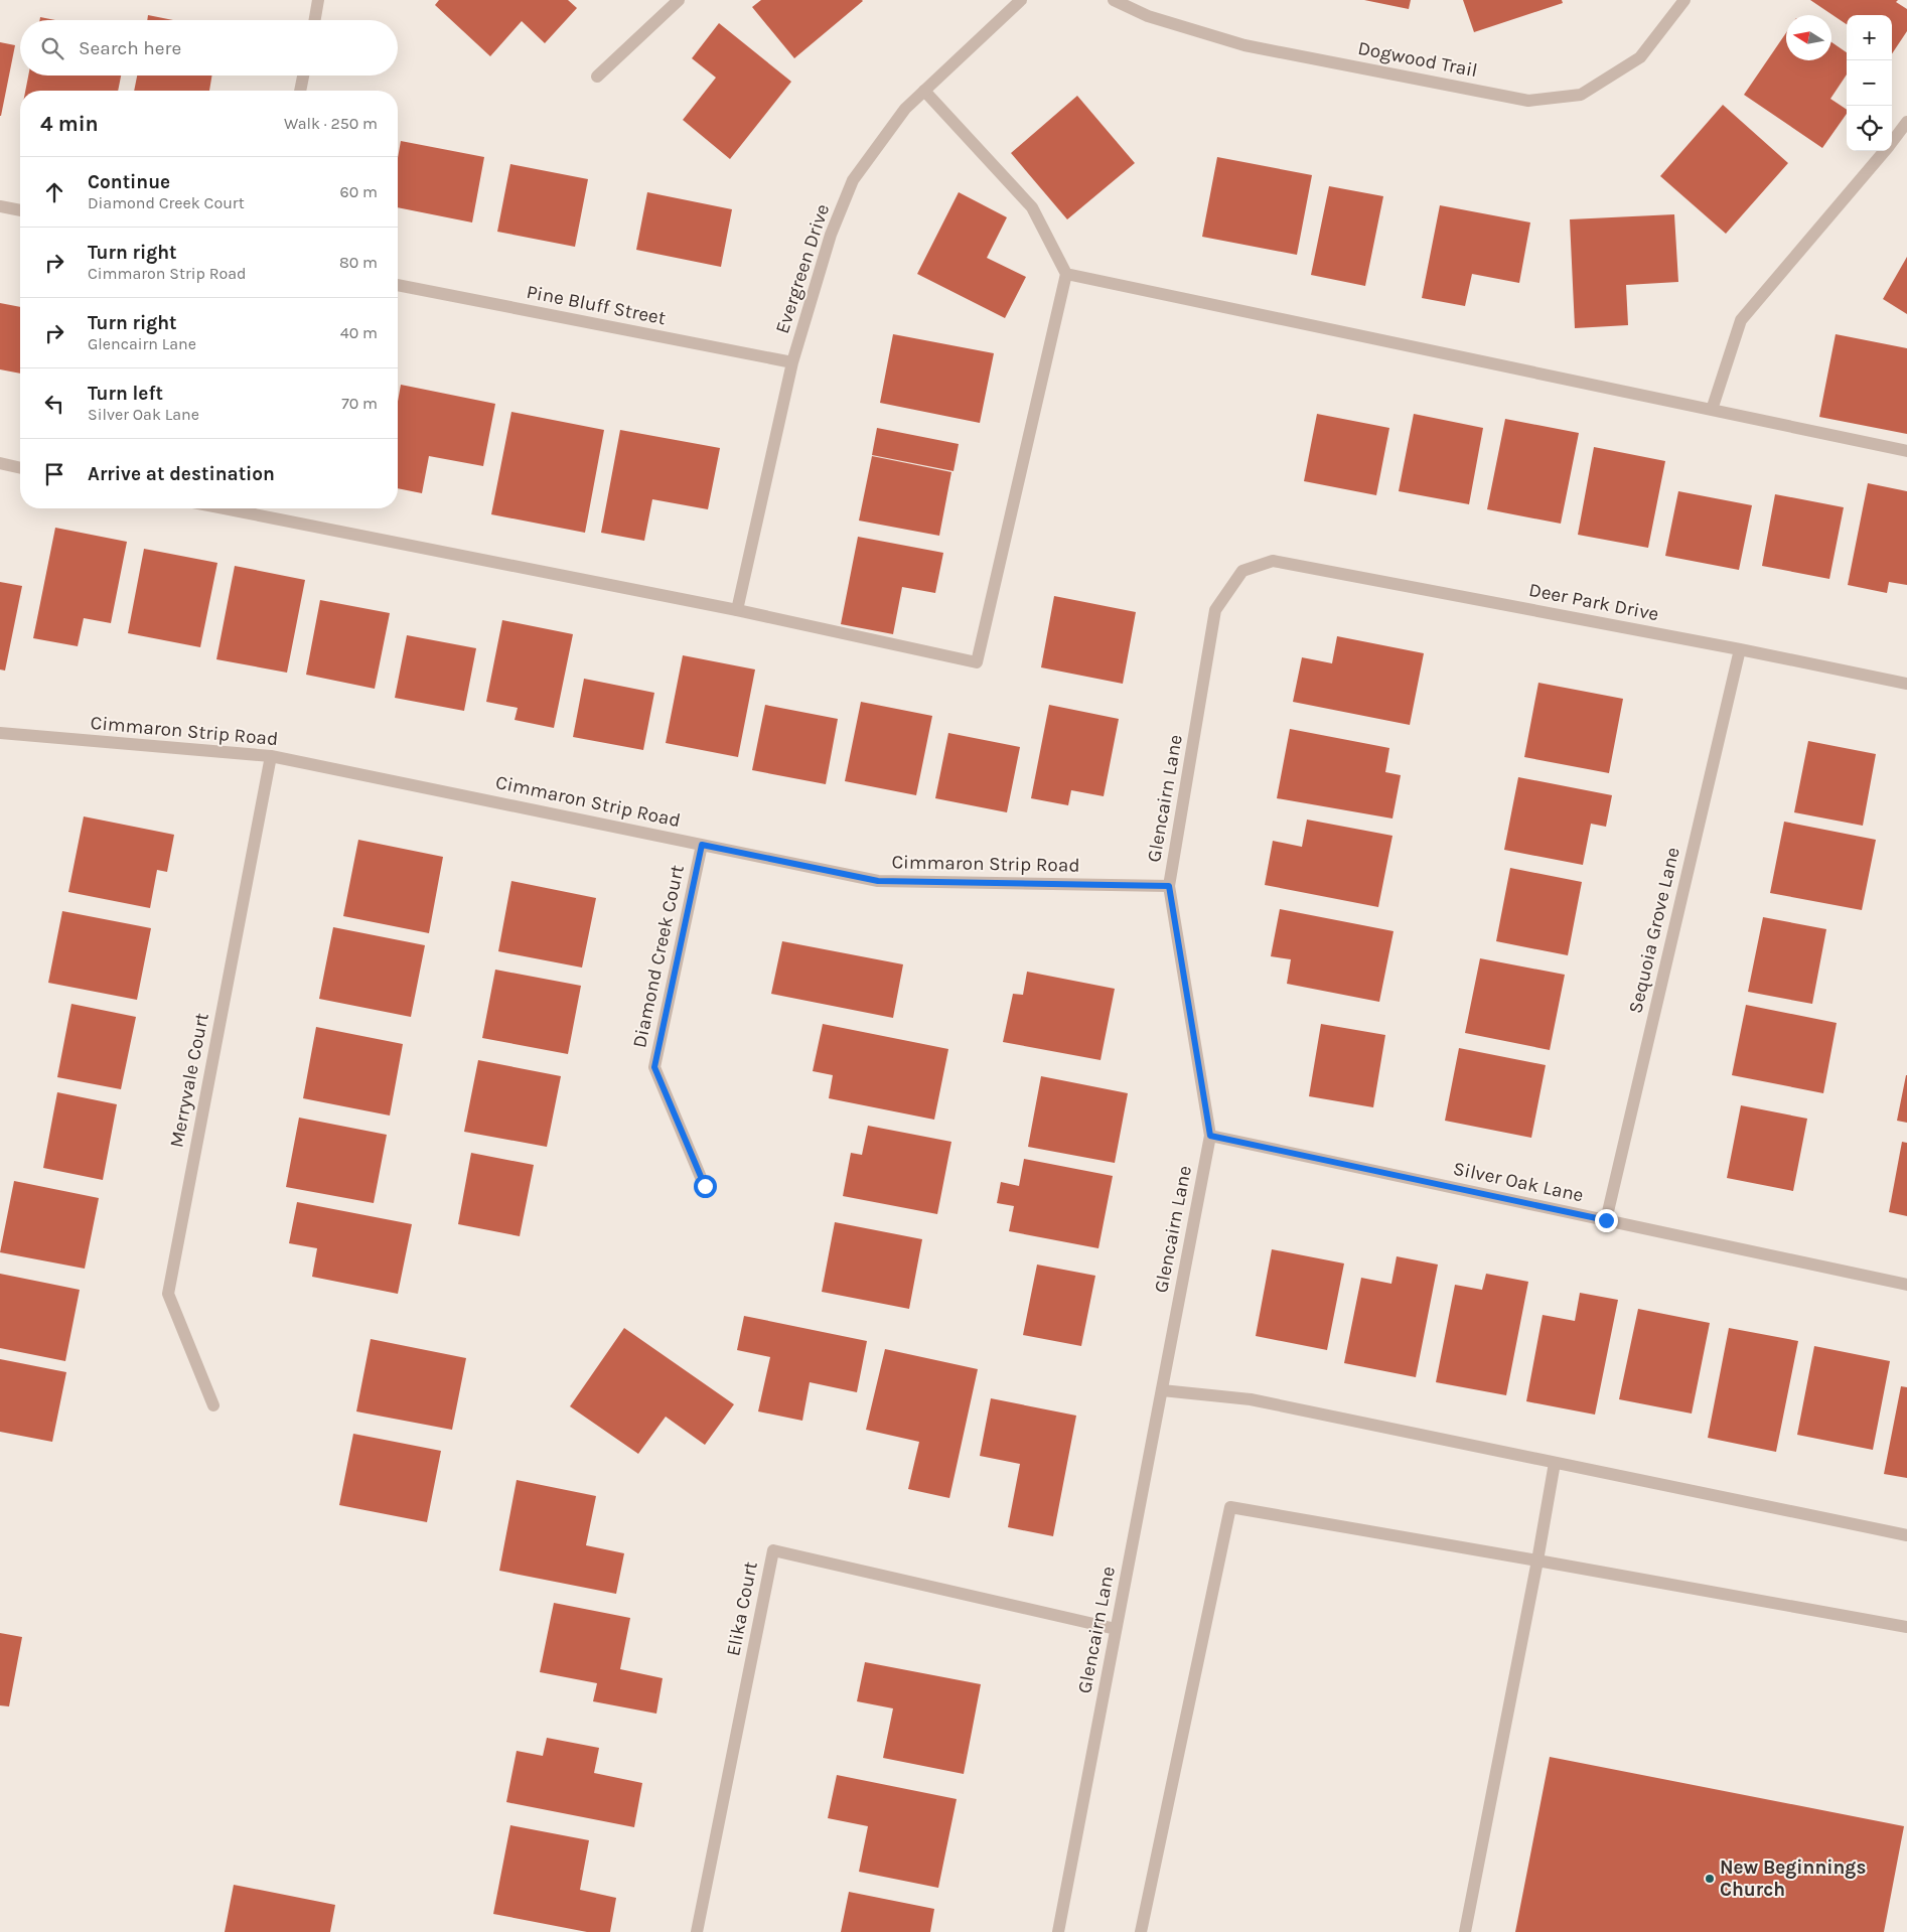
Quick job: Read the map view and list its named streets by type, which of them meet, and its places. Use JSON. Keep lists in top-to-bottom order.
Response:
{
  "streets": {
    "street": [
      "Dogwood Trail",
      "Evergreen Drive",
      "Pine Bluff Street",
      "Deer Park Drive",
      "Cimmaron Strip Road",
      "Glencairn Lane",
      "Sequoia Grove Lane",
      "Diamond Creek Court",
      "Merryvale Court",
      "Silver Oak Lane",
      "Elika Court"
    ]
  },
  "crossings": [
    ["Evergreen Drive", "Pine Bluff Street"],
    ["Deer Park Drive", "Glencairn Lane"],
    ["Deer Park Drive", "Sequoia Grove Lane"],
    ["Cimmaron Strip Road", "Glencairn Lane"],
    ["Cimmaron Strip Road", "Diamond Creek Court"],
    ["Cimmaron Strip Road", "Merryvale Court"],
    ["Glencairn Lane", "Silver Oak Lane"],
    ["Glencairn Lane", "Elika Court"],
    ["Sequoia Grove Lane", "Silver Oak Lane"]
  ],
  "places": ["New Beginnings Church"],
  "north": "left",
  "page": {
    "map_buttons": ["+", "−"],
    "search": "Search here",
    "heading": ["4 min", "Walk · 250 m"],
    "list": [
      ["Continue", "Diamond Creek Court", "60 m"],
      ["Turn right", "Cimmaron Strip Road", "80 m"],
      ["Turn right", "Glencairn Lane", "40 m"],
      ["Turn left", "Silver Oak Lane", "70 m"],
      "Arrive at destination"
    ]
  }
}
